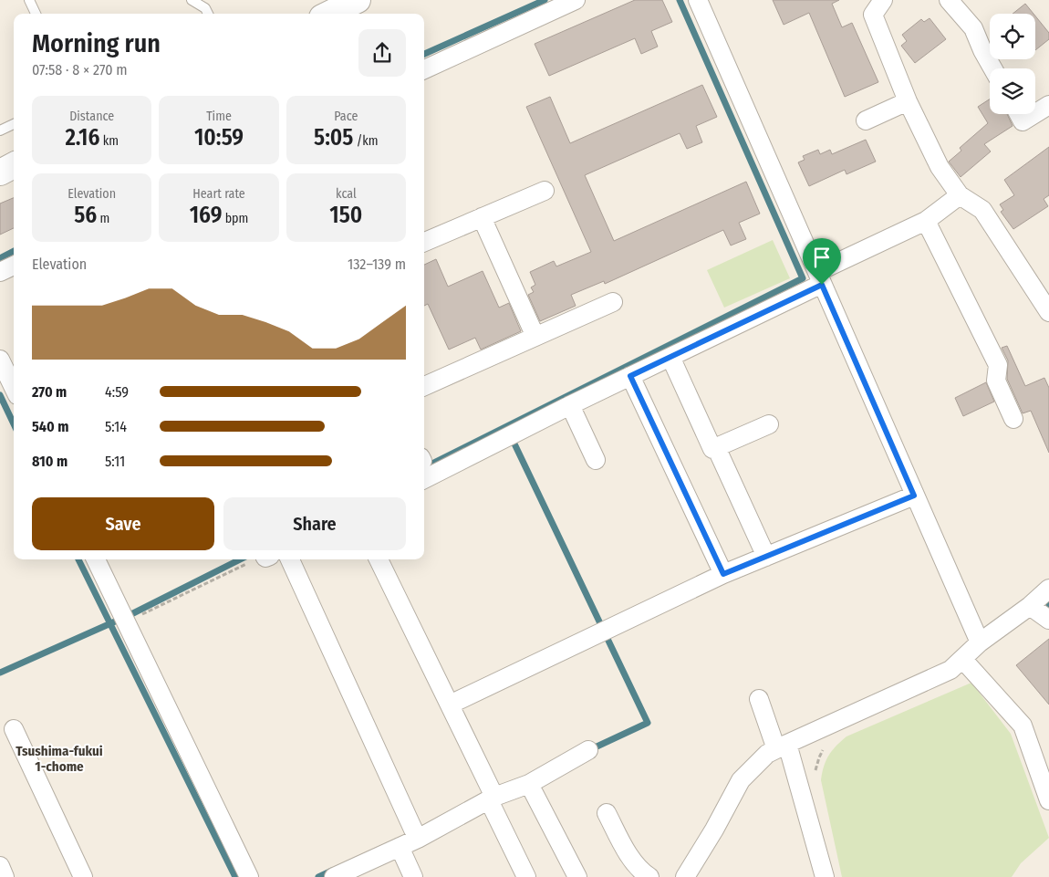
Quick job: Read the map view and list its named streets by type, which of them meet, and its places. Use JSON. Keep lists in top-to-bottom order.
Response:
{
  "districts": ["Tsushima-fukui 1-chome"],
  "page": {
    "heading": ["Morning run", "07:58 · 8 × 270 m"],
    "stats": [
      ["Distance", "2.16 km"],
      ["Time", "10:59"],
      ["Pace", "5:05 /km"],
      ["Elevation", "56 m"],
      ["Heart rate", "169 bpm"],
      ["kcal", "150"]
    ],
    "chart": ["Elevation", "132–139 m"],
    "list": [
      {
        "name": "270 m",
        "note": "4:59"
      },
      {
        "name": "540 m",
        "note": "5:14"
      },
      {
        "name": "810 m",
        "note": "5:11"
      }
    ],
    "buttons": ["Save", "Share"]
  }
}
